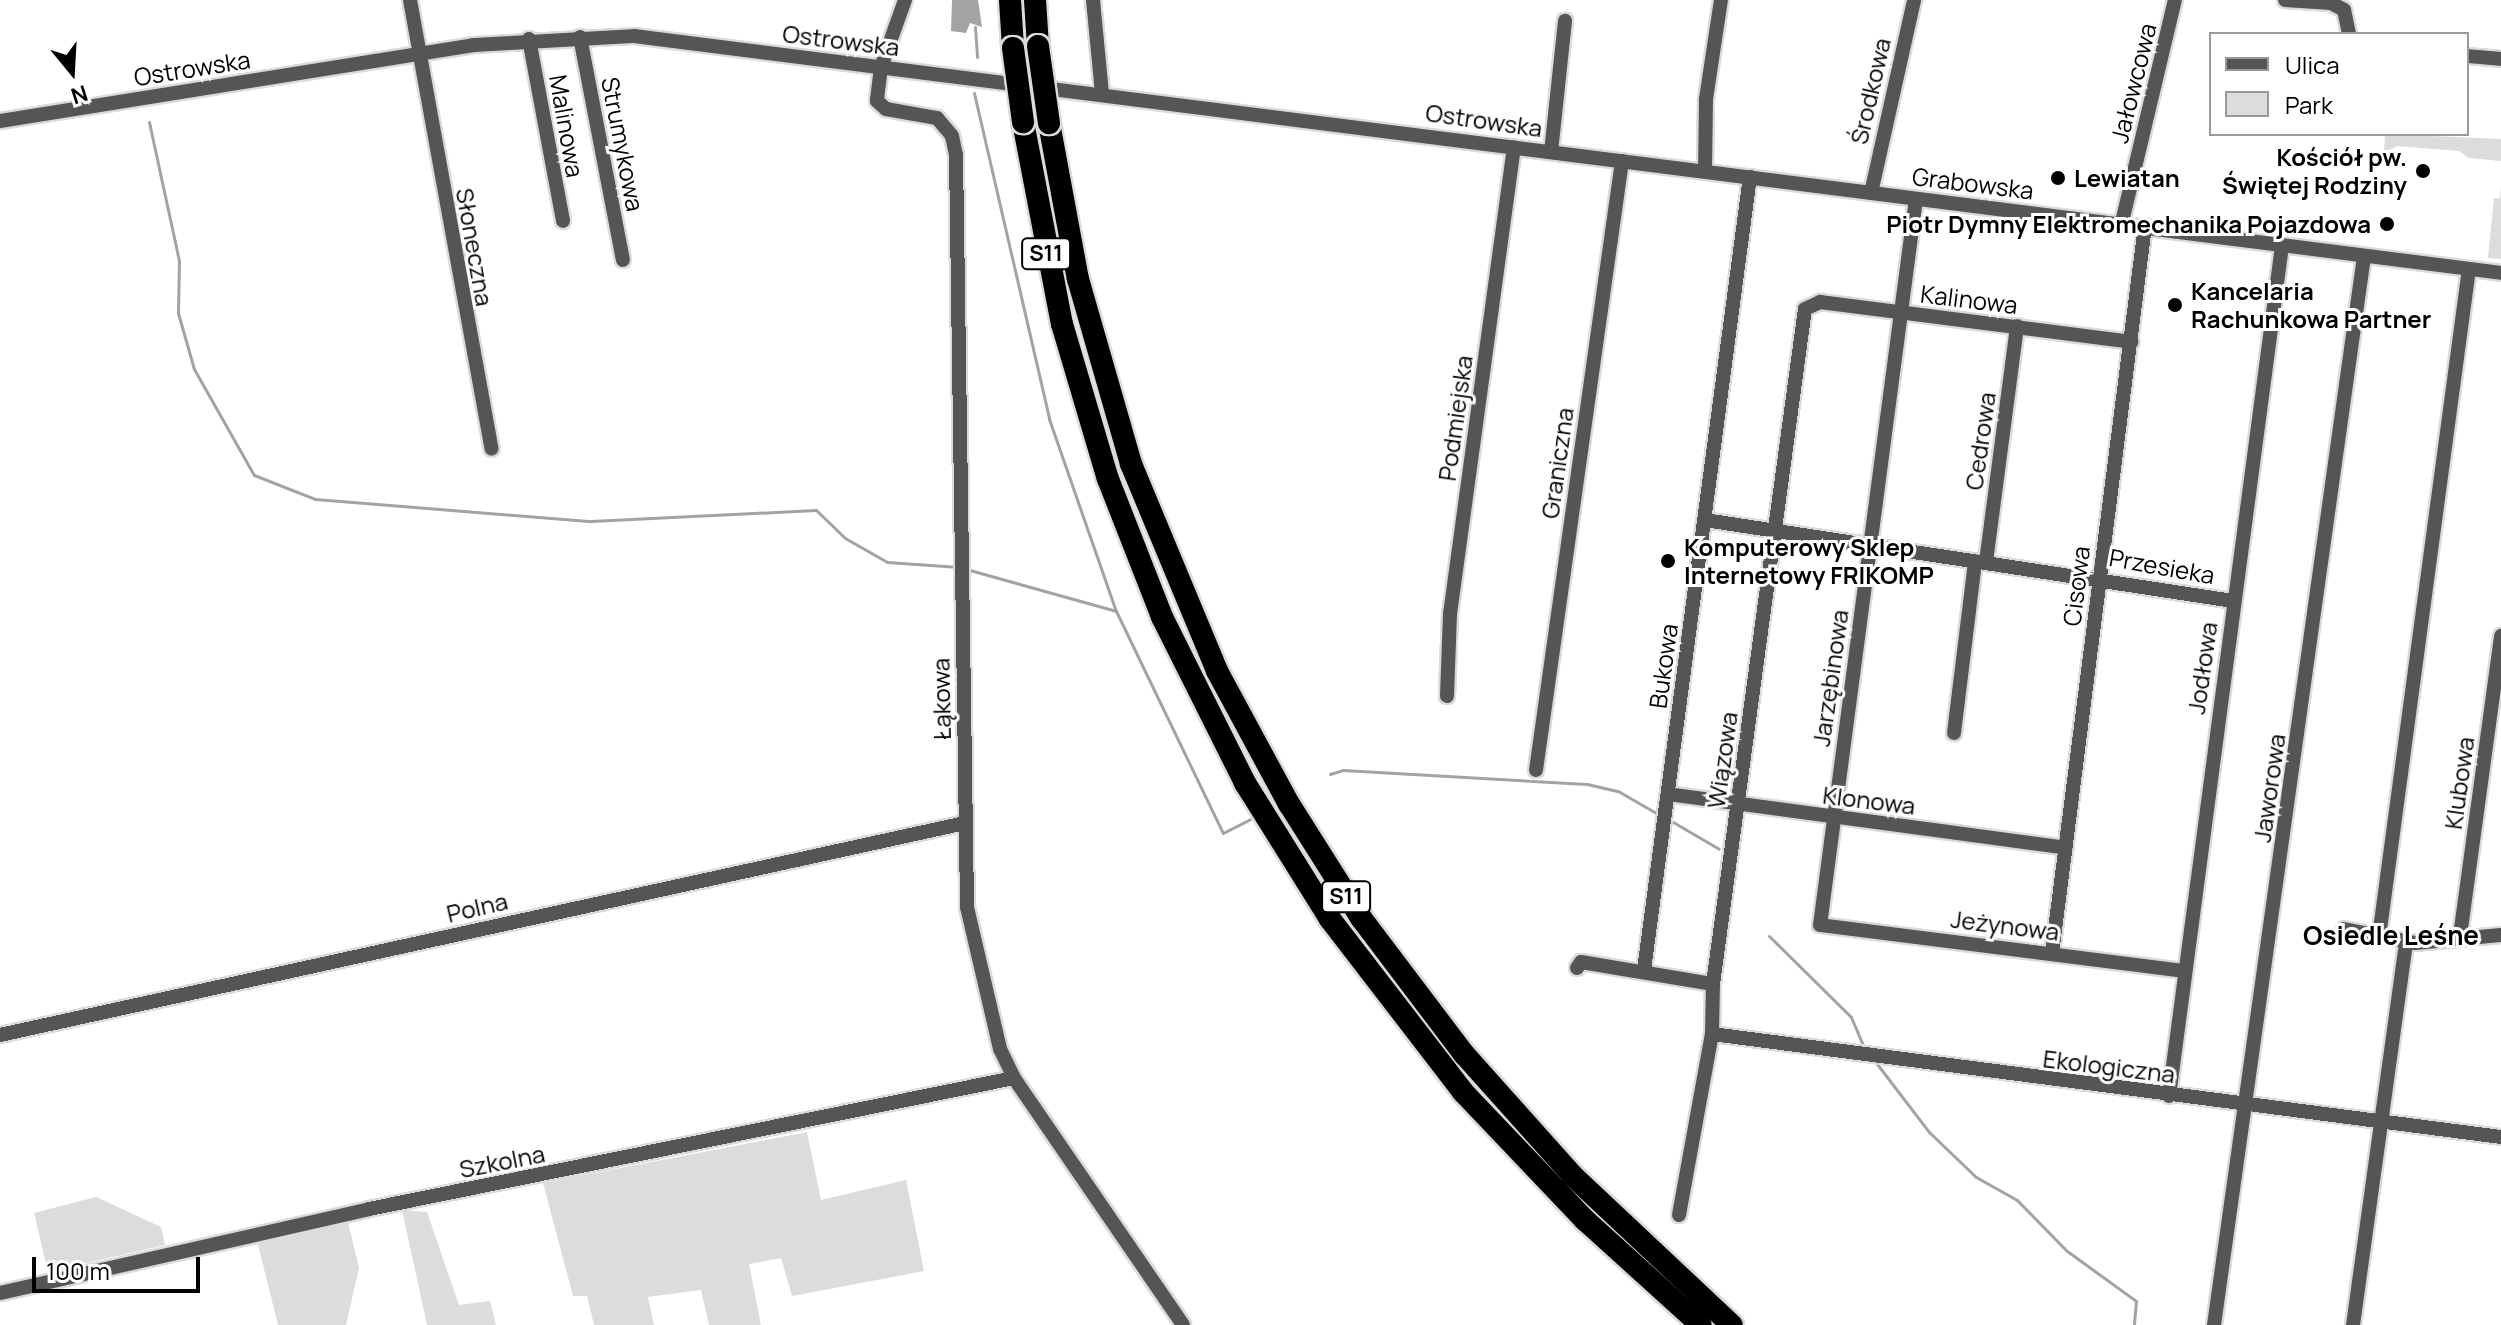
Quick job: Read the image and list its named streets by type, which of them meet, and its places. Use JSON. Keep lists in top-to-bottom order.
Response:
{
  "streets": {
    "highway": ["S11"],
    "street": [
      "Ostrowska",
      "Jałowcowa",
      "Środkowa",
      "Malinowa",
      "Strumykowa",
      "Grabowska",
      "Słoneczna",
      "Kalinowa",
      "Podmiejska",
      "Cedrowa",
      "Graniczna",
      "Przesieka",
      "Cisowa",
      "Bukowa",
      "Jodłowa",
      "Jarzębinowa",
      "Łąkowa",
      "Wiązowa",
      "Klubowa",
      "Jaworowa",
      "Klonowa",
      "Polna",
      "Jeżynowa",
      "Ekologiczna",
      "Szkolna"
    ]
  },
  "crossings": [
    ["Ostrowska", "Malinowa"],
    ["Ostrowska", "Strumykowa"],
    ["Ostrowska", "Grabowska"],
    ["Ostrowska", "Słoneczna"],
    ["Ostrowska", "Podmiejska"],
    ["Ostrowska", "Graniczna"],
    ["Ostrowska", "Łąkowa"],
    ["Jałowcowa", "Grabowska"],
    ["Środkowa", "Grabowska"],
    ["Grabowska", "Cisowa"],
    ["Grabowska", "Bukowa"],
    ["Grabowska", "Jodłowa"],
    ["Grabowska", "Jarzębinowa"],
    ["Grabowska", "Jaworowa"],
    ["Kalinowa", "Cedrowa"],
    ["Kalinowa", "Cisowa"],
    ["Kalinowa", "Jarzębinowa"],
    ["Kalinowa", "Wiązowa"],
    ["Cedrowa", "Przesieka"],
    ["Przesieka", "Cisowa"],
    ["Przesieka", "Bukowa"],
    ["Przesieka", "Jodłowa"],
    ["Przesieka", "Jarzębinowa"],
    ["Przesieka", "Wiązowa"],
    ["Cisowa", "Klonowa"],
    ["Cisowa", "Jeżynowa"],
    ["Bukowa", "Klonowa"],
    ["Jodłowa", "Jeżynowa"],
    ["Jodłowa", "Ekologiczna"],
    ["Jarzębinowa", "Klonowa"],
    ["Jarzębinowa", "Jeżynowa"],
    ["Łąkowa", "Polna"],
    ["Łąkowa", "Szkolna"],
    ["Wiązowa", "Klonowa"],
    ["Wiązowa", "Ekologiczna"],
    ["Jaworowa", "Ekologiczna"]
  ],
  "districts": ["Osiedle Leśne"],
  "places": [
    "Kościół pw. Świętej Rodziny",
    "Lewiatan",
    "Piotr Dymny Elektromechanika Pojazdowa",
    "Kancelaria Rachunkowa Partner",
    "Komputerowy Sklep Internetowy FRIKOMP"
  ],
  "legend": ["Ulica", "Park"],
  "scale_bar": "100 m",
  "north": "bottom"
}
